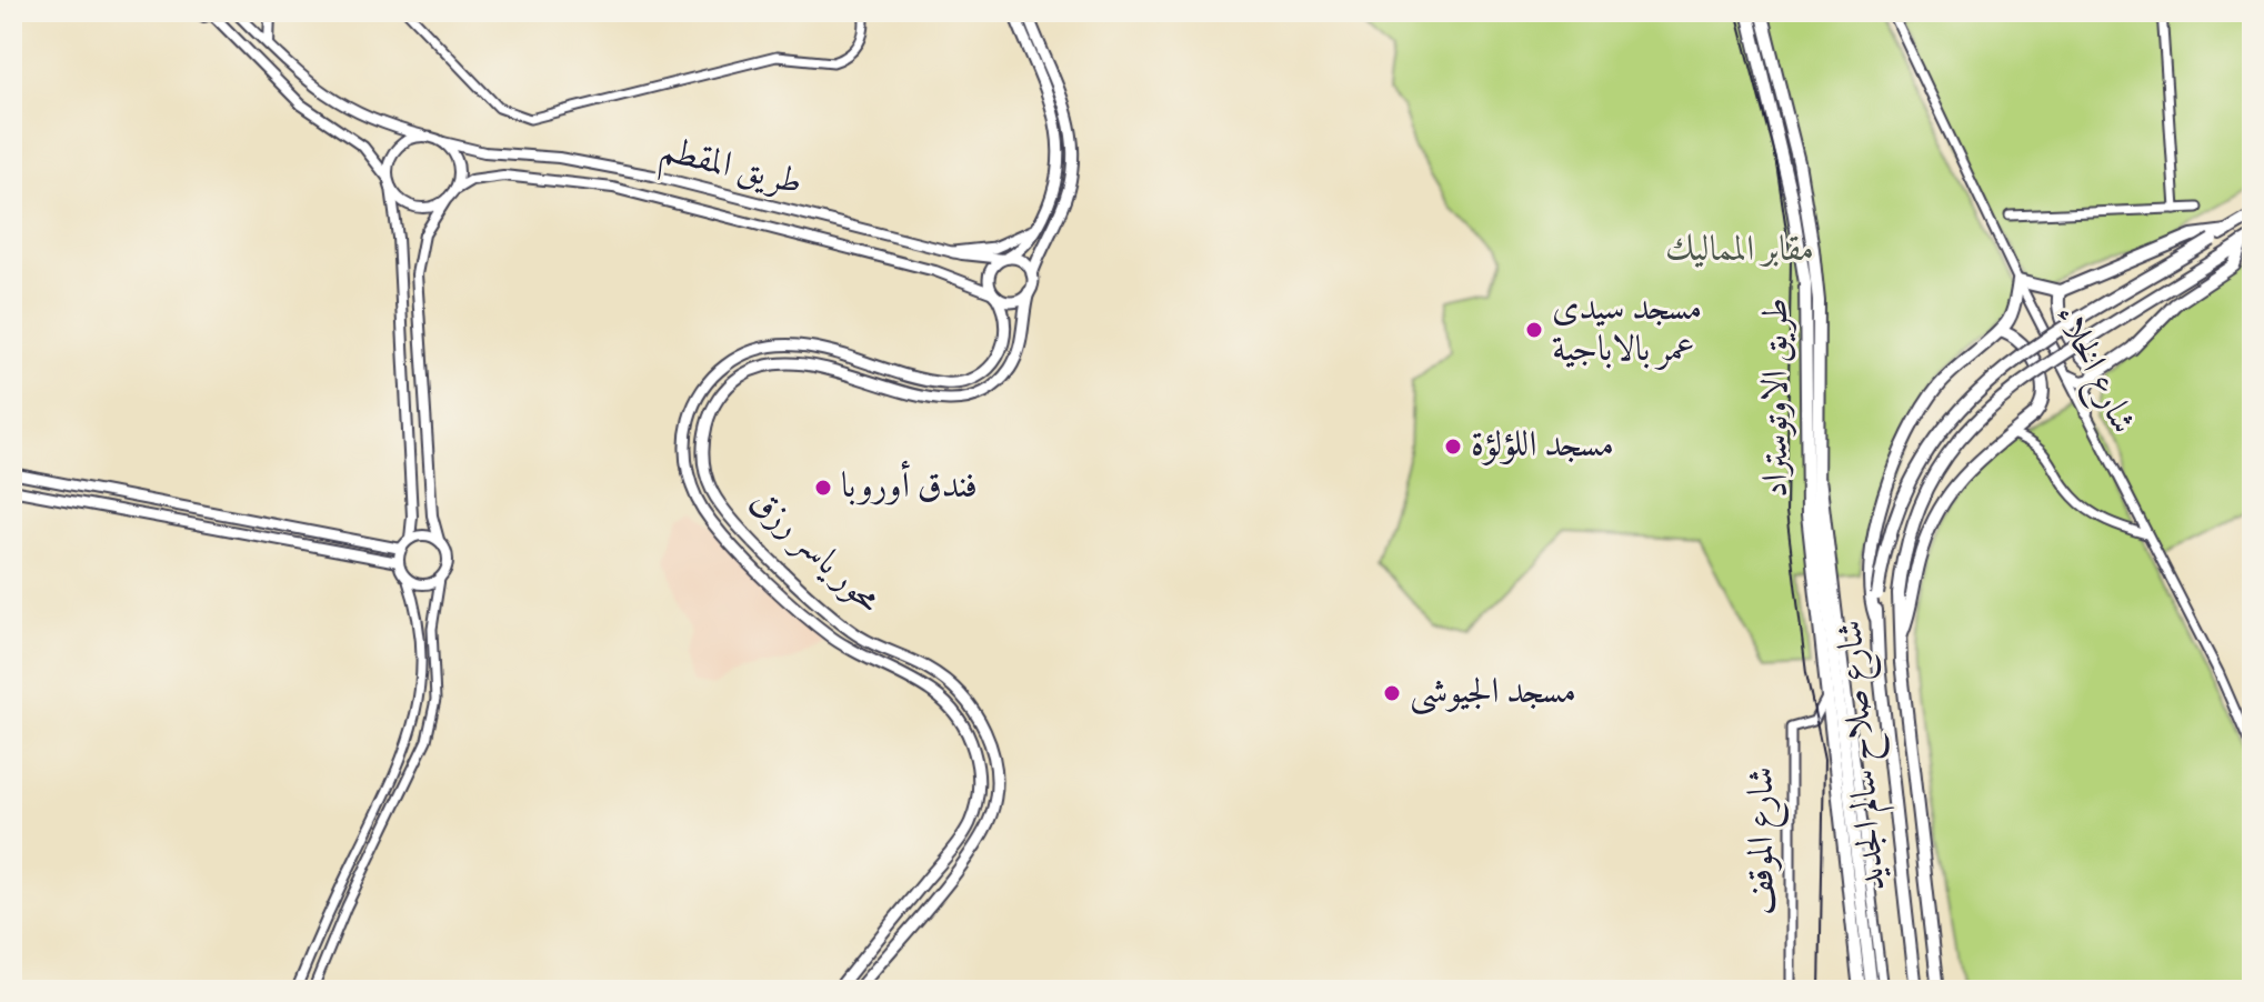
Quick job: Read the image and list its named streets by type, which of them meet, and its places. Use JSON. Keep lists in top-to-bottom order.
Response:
{
  "streets": {
    "highway": ["طريق الاوتوستراد", "شارع صلاح سالم الجديد"],
    "main road": ["طريق المقطم", "محور ياسر رزق"],
    "street": ["شارع الخلاء", "شارع الموقف"]
  },
  "crossings": [
    ["طريق المقطم", "محور ياسر رزق"],
    ["طريق الاوتوستراد", "شارع الموقف"]
  ],
  "parks": ["مقابر المماليك"],
  "places": [
    "مسجد سيدى عمر بالاباجية",
    "مسجد اللؤلؤة",
    "فندق أوروبا",
    "مسجد الجيوشى"
  ]
}
